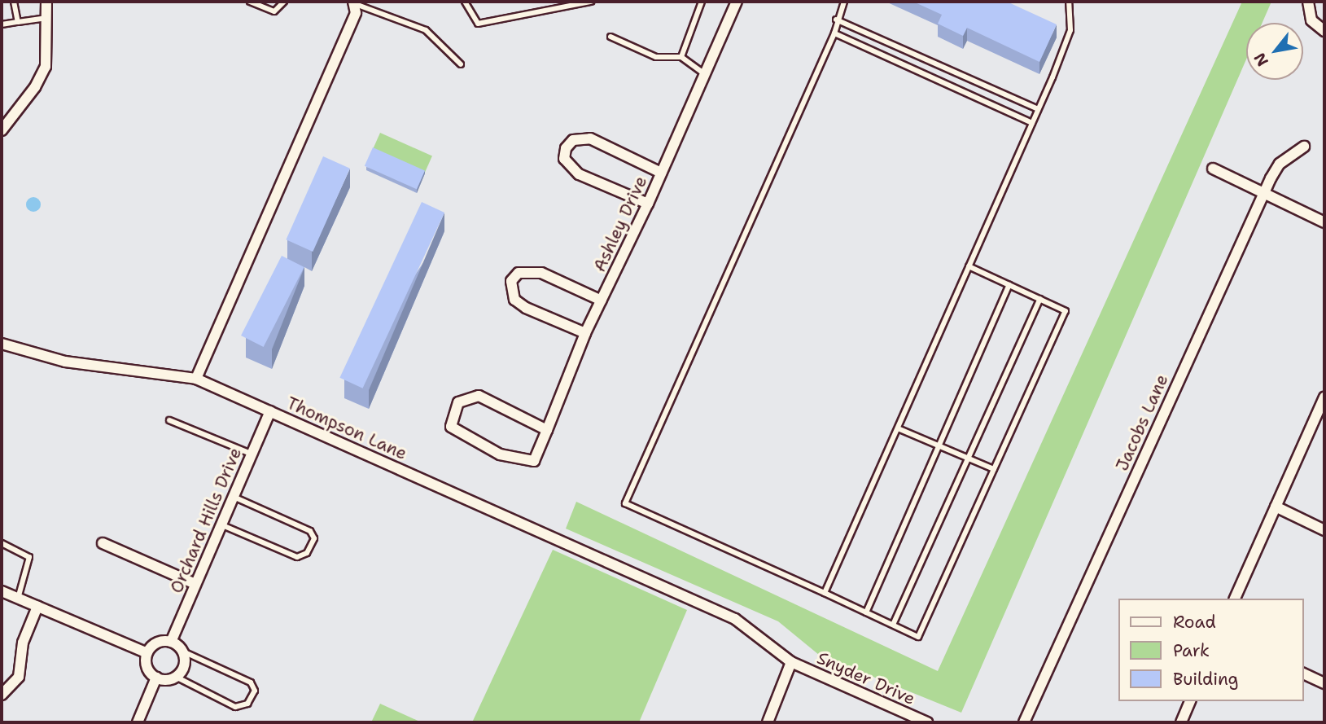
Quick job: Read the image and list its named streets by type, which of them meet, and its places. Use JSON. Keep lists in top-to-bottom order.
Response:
{
  "streets": {
    "street": [
      "Ashley Drive",
      "Jacobs Lane",
      "Thompson Lane",
      "Orchard Hills Drive",
      "Snyder Drive"
    ]
  },
  "crossings": [
    ["Thompson Lane", "Orchard Hills Drive"],
    ["Thompson Lane", "Snyder Drive"]
  ],
  "legend": ["Road", "Park", "Building"],
  "north": "bottom left"
}
